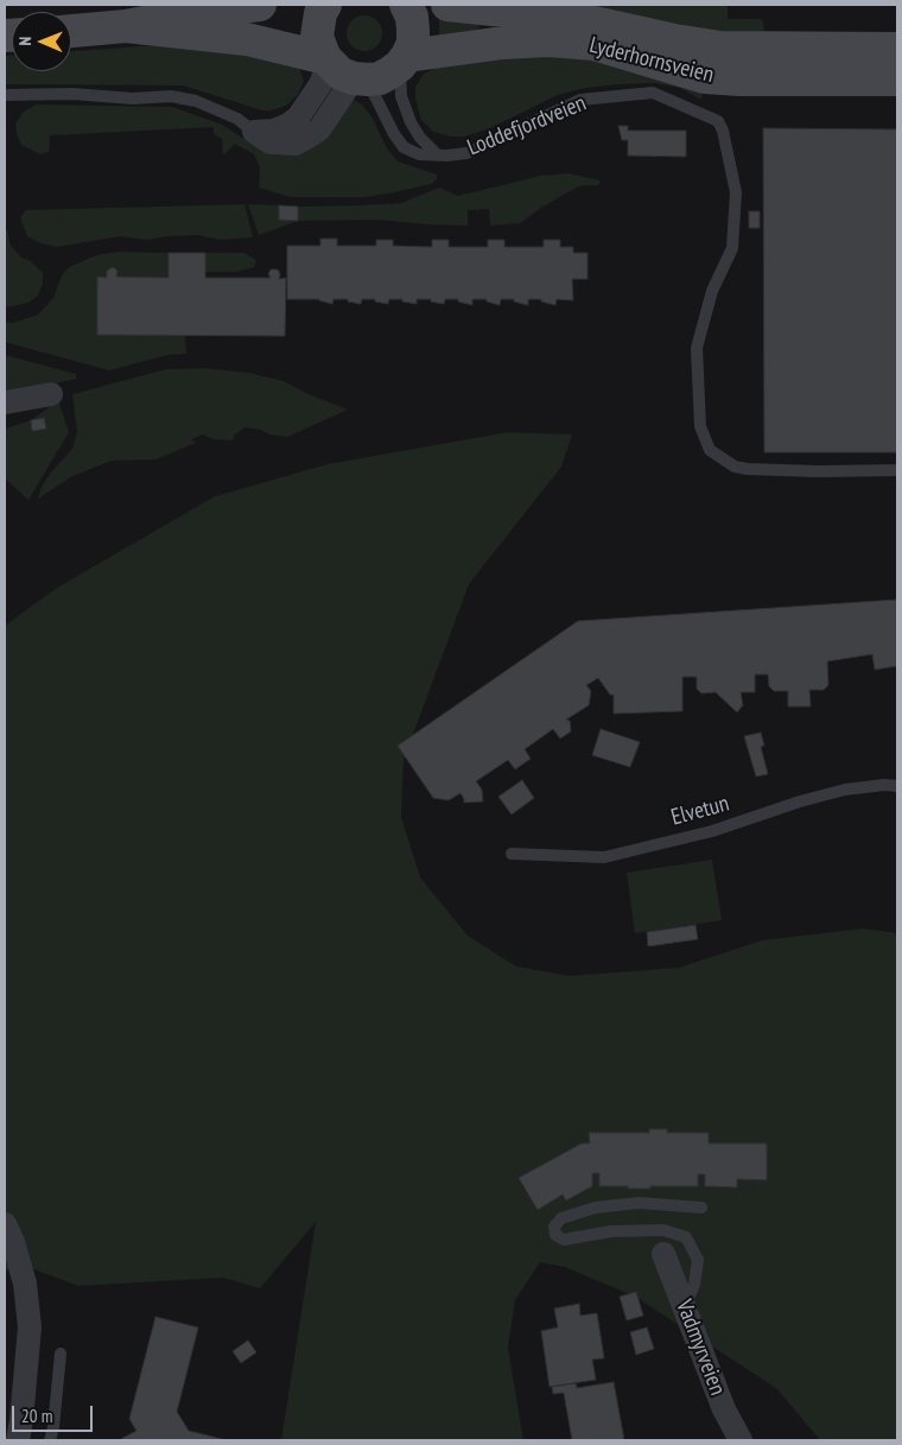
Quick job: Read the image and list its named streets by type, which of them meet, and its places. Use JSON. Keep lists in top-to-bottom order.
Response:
{
  "streets": {
    "main road": ["Lyderhornsveien"],
    "street": ["Vadmyrveien"],
    "lane": ["Loddefjordveien", "Elvetun"]
  },
  "crossings": [
    ["Lyderhornsveien", "Loddefjordveien"]
  ],
  "scale_bar": "20 m",
  "north": "left"
}
